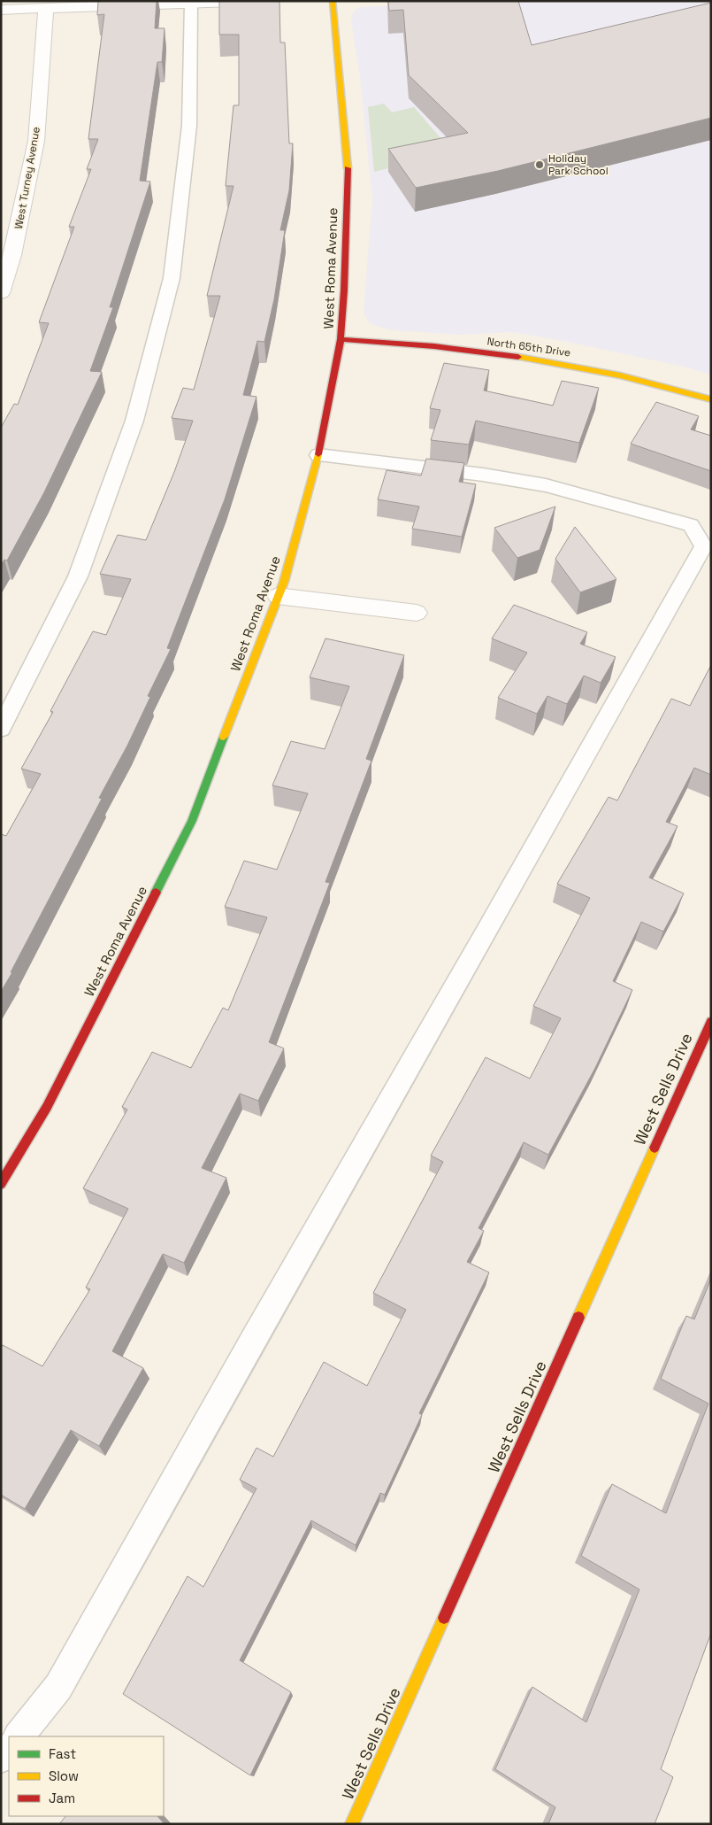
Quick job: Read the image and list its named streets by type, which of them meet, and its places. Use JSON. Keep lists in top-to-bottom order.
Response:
{
  "streets": {
    "street": [
      "West Turney Avenue",
      "West Roma Avenue",
      "North 65th Drive",
      "West Sells Drive"
    ]
  },
  "crossings": [
    ["West Roma Avenue", "North 65th Drive"]
  ],
  "places": ["Holiday Park School"],
  "legend": ["Fast", "Slow", "Jam"]
}
